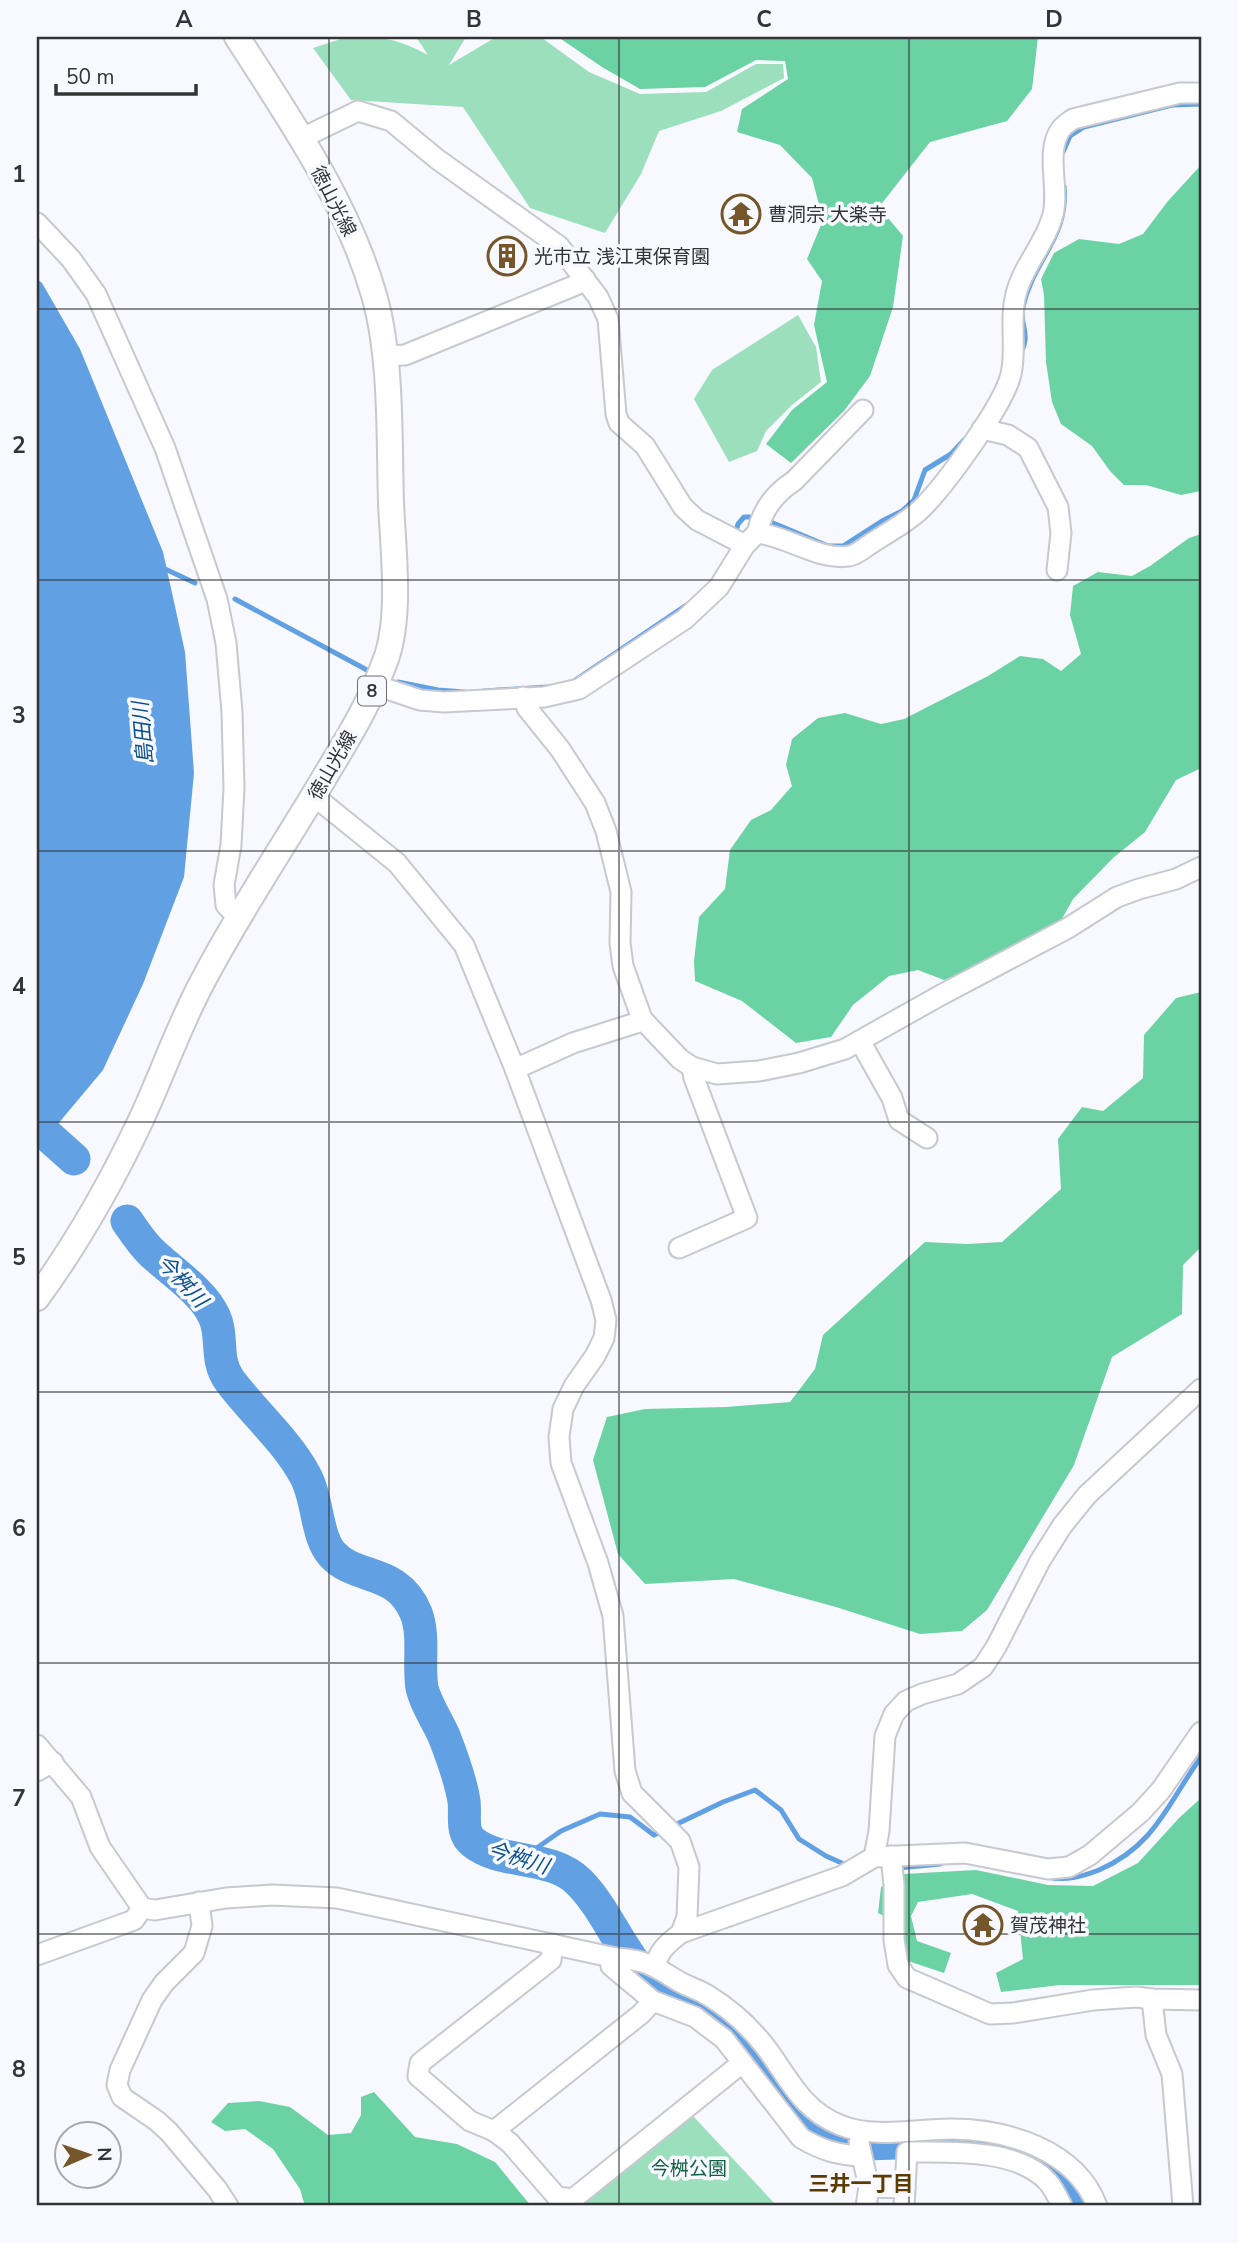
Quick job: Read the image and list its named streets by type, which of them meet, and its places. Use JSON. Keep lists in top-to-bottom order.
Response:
{
  "streets": {
    "main road": ["徳山光線", "8"]
  },
  "districts": ["三井一丁目"],
  "water": ["島田川", "今桝川"],
  "parks": ["今桝公園"],
  "places": {
    "temple": ["曹洞宗 大楽寺", "賀茂神社"],
    "building": ["光市立 浅江東保育園"]
  },
  "scale_bar": "50 m",
  "north": "right",
  "grid": {
    "columns": [
      "A",
      "B",
      "C",
      "D"
    ],
    "rows": [
      "1",
      "2",
      "3",
      "4",
      "5",
      "6",
      "7",
      "8"
    ]
  }
}
